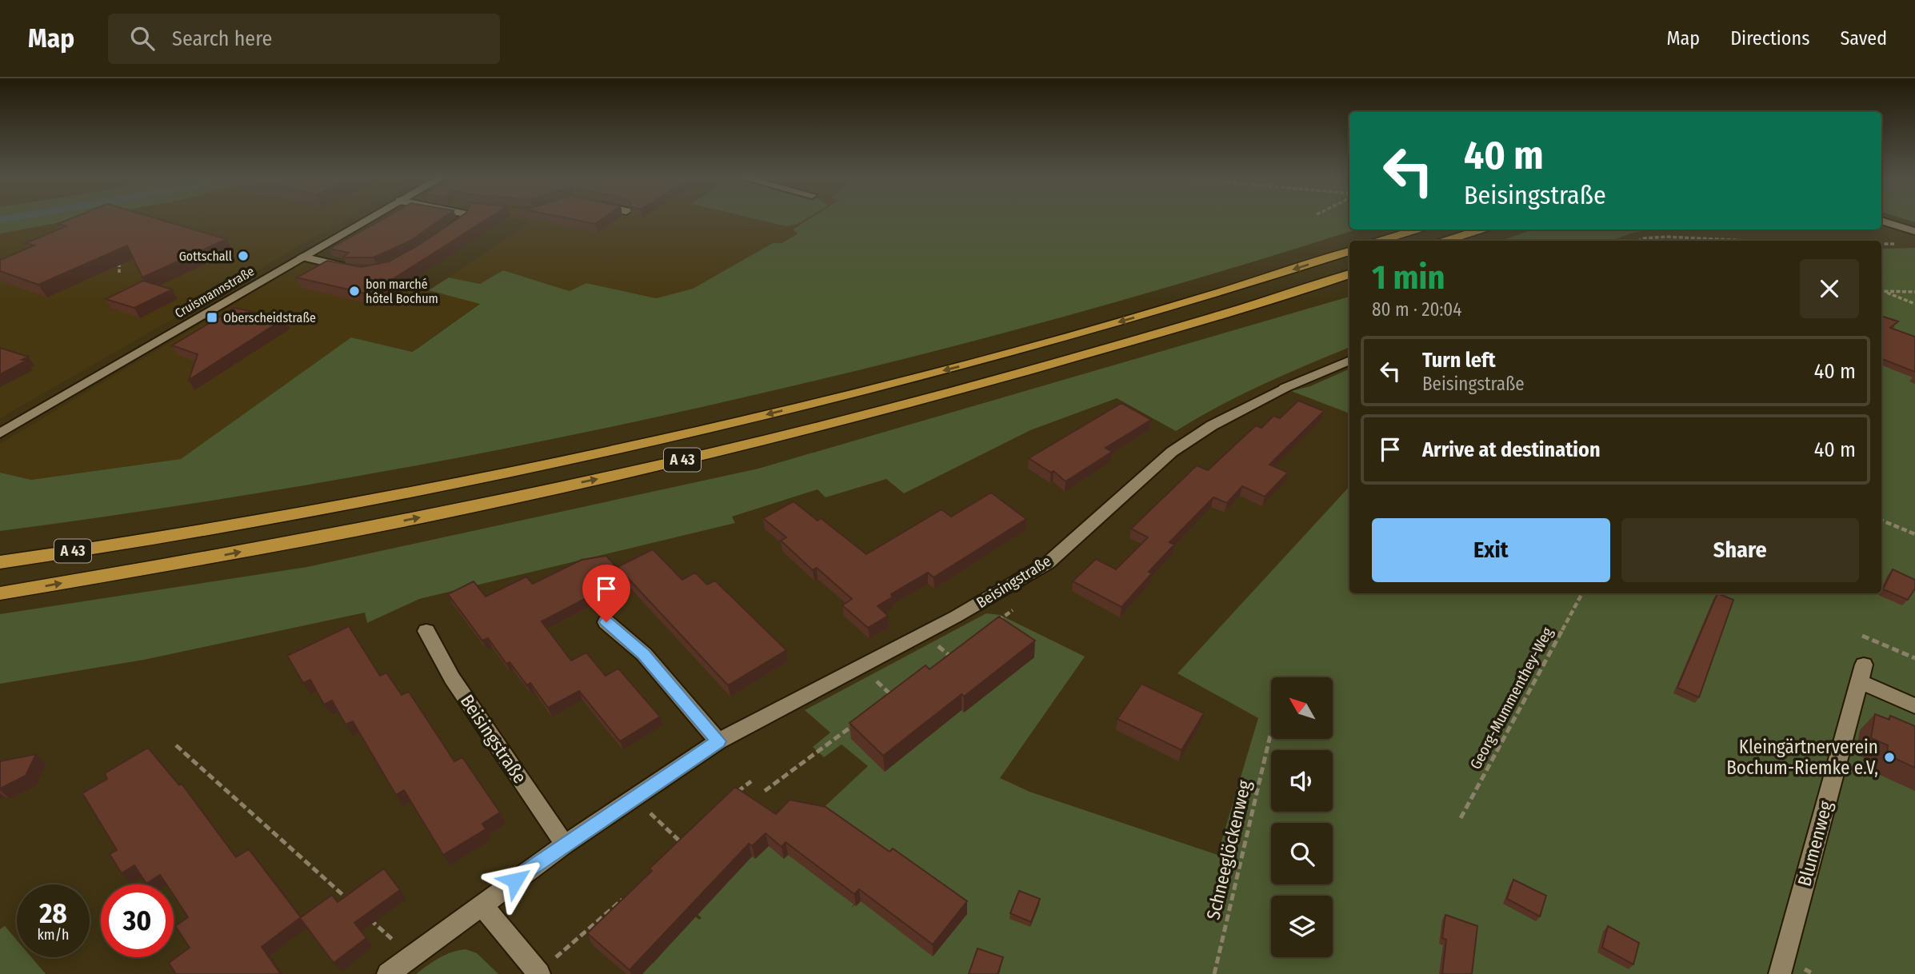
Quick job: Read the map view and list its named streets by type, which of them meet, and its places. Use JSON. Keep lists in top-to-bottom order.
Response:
{
  "streets": {
    "highway": ["A 43"],
    "street": ["Cruismannstraße", "Beisingstraße", "Blumenweg"],
    "path": ["Georg-Mummenthey-Weg", "Schneeglöckenweg"]
  },
  "places": {
    "other": ["Gottschall", "bon marché hôtel Bochum", "Kleingärtnerverein Bochum-Riemke e.V,"],
    "transit": ["Oberscheidstraße"]
  },
  "north": "top left",
  "page": {
    "header": "Map",
    "search": "Search here",
    "nav": ["Map", "Directions", "Saved"],
    "turn": ["40 m", "Beisingstraße"],
    "heading": ["1 min", "80 m · 20:04"],
    "list": [
      {
        "name": "Turn left",
        "note": "Beisingstraße",
        "value": "40 m"
      },
      {
        "name": "Arrive at destination",
        "value": "40 m"
      }
    ],
    "buttons": ["Exit", "Share"],
    "speed": "28 km/h",
    "limit": "30"
  }
}
